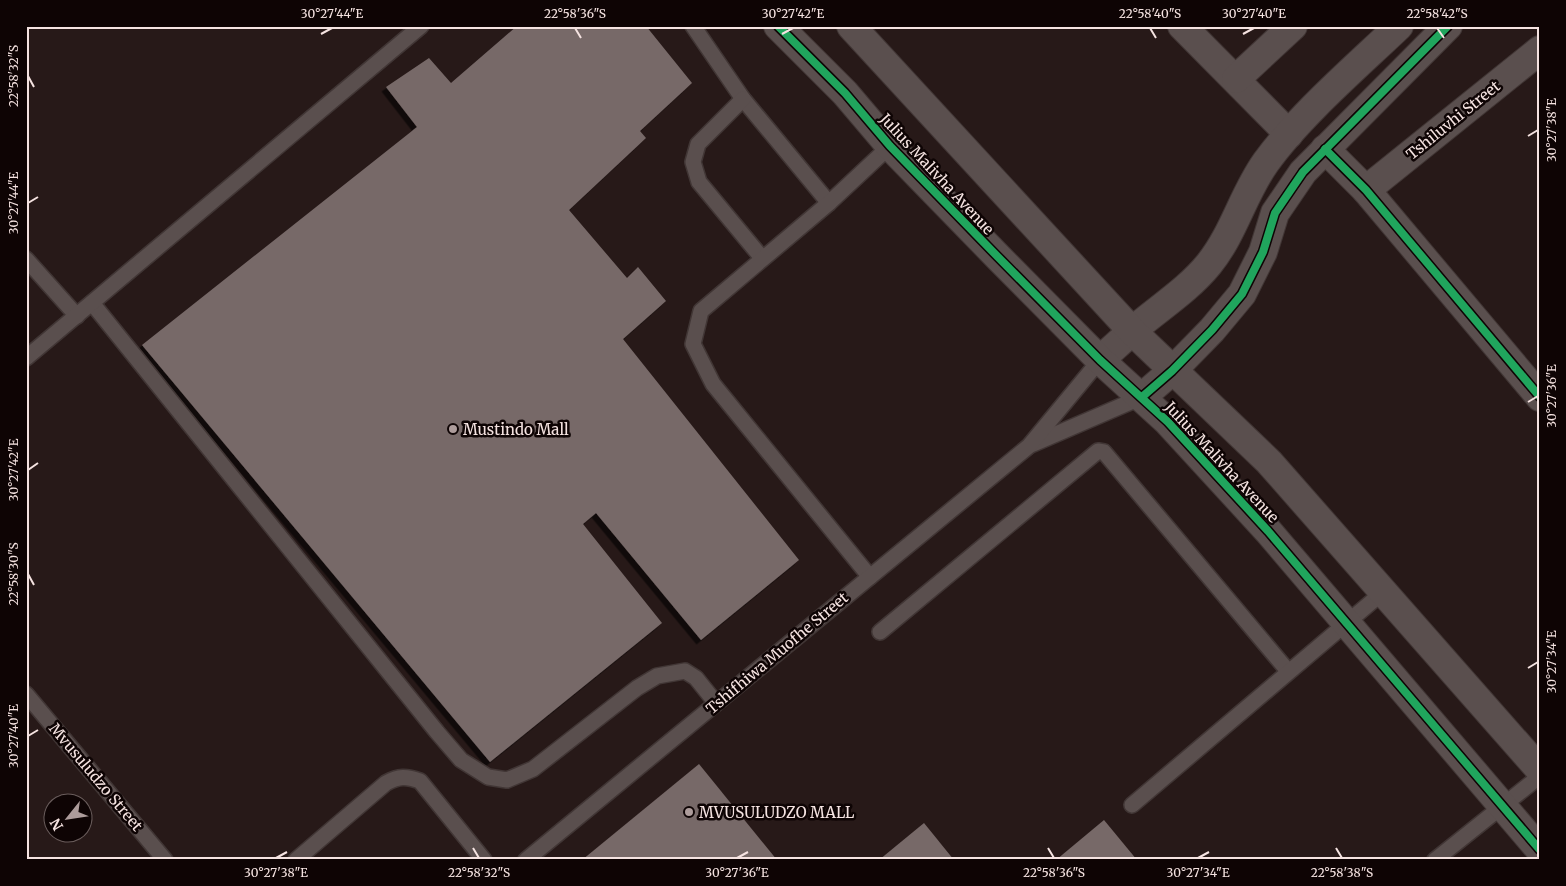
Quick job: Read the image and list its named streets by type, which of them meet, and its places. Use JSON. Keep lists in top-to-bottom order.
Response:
{
  "streets": {
    "street": ["Tshiluvhi Street", "Julius Malivha Avenue", "Tshifhiwa Muofhe Street"],
    "lane": ["Mvusuludzo Street"]
  },
  "crossings": [
    ["Julius Malivha Avenue", "Tshifhiwa Muofhe Street"]
  ],
  "places": ["Mustindo Mall", "MVUSULUDZO MALL"],
  "north": "bottom left",
  "coordinates": [
    "30°27'44\"E",
    "22°58'36\"S",
    "30°27'42\"E",
    "22°58'40\"S",
    "30°27'40\"E",
    "22°58'42\"S",
    "22°58'32\"S",
    "30°27'38\"E",
    "30°27'36\"E",
    "22°58'30\"S",
    "30°27'34\"E",
    "22°58'38\"S"
  ]
}
